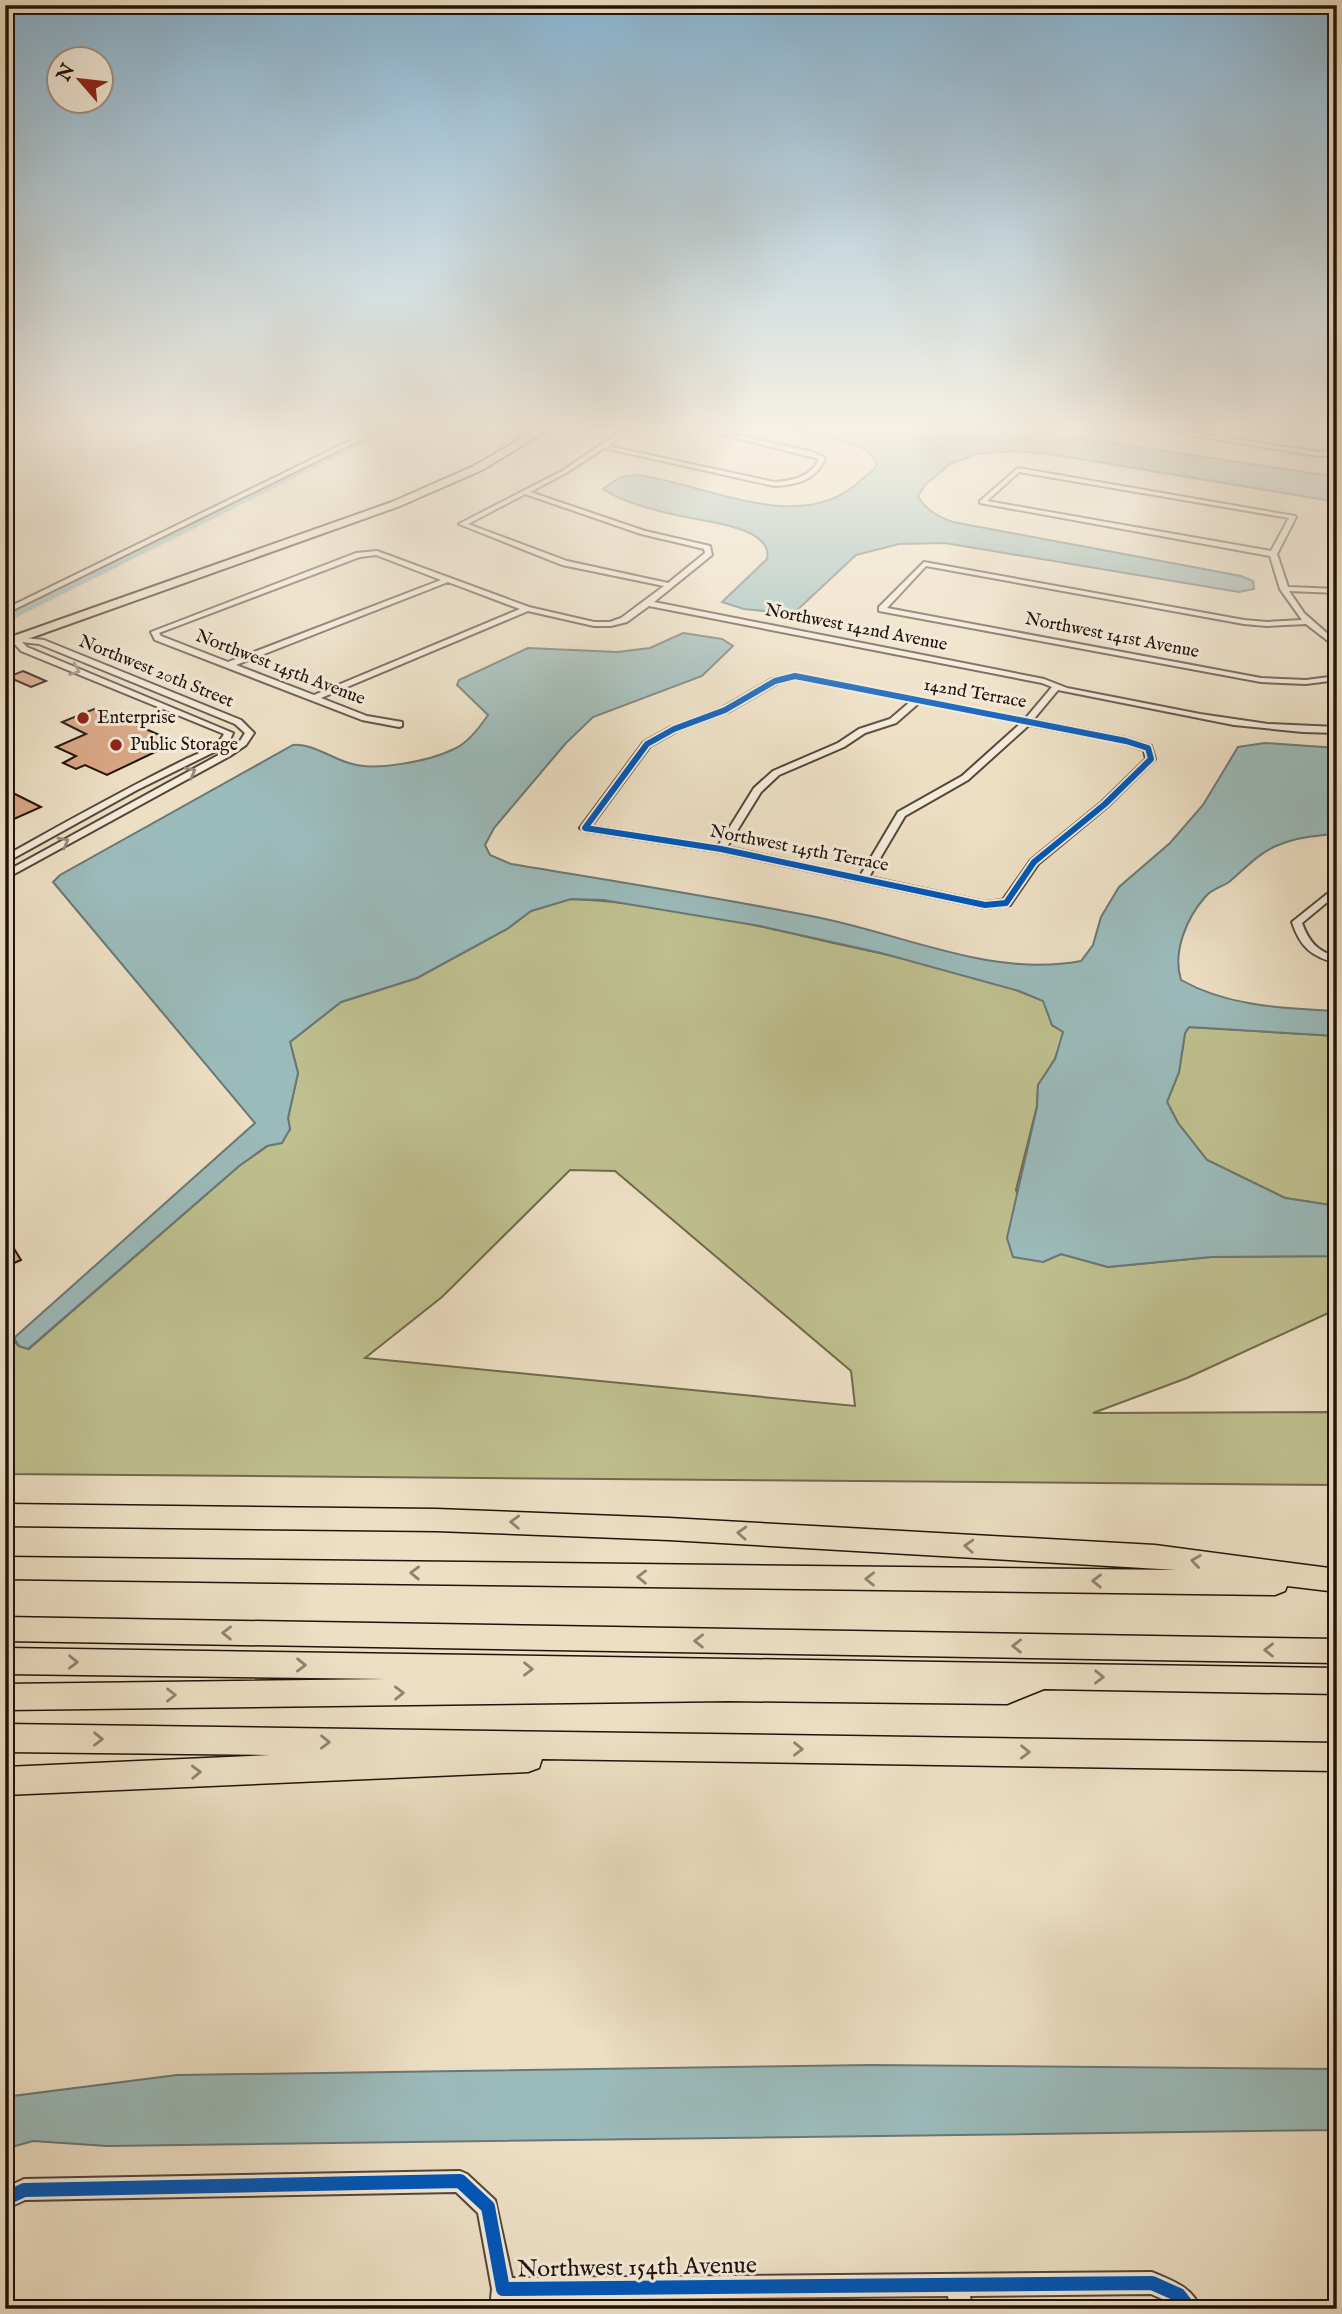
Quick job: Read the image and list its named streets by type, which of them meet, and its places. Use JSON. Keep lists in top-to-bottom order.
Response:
{
  "streets": {
    "street": [
      "Northwest 142nd Avenue",
      "Northwest 141st Avenue",
      "Northwest 145th Avenue",
      "Northwest 20th Street",
      "142nd Terrace",
      "Northwest 145th Terrace",
      "Northwest 154th Avenue"
    ]
  },
  "crossings": [
    ["142nd Terrace", "Northwest 145th Terrace"]
  ],
  "places": ["Enterprise", "Public Storage"],
  "north": "top left"
}
